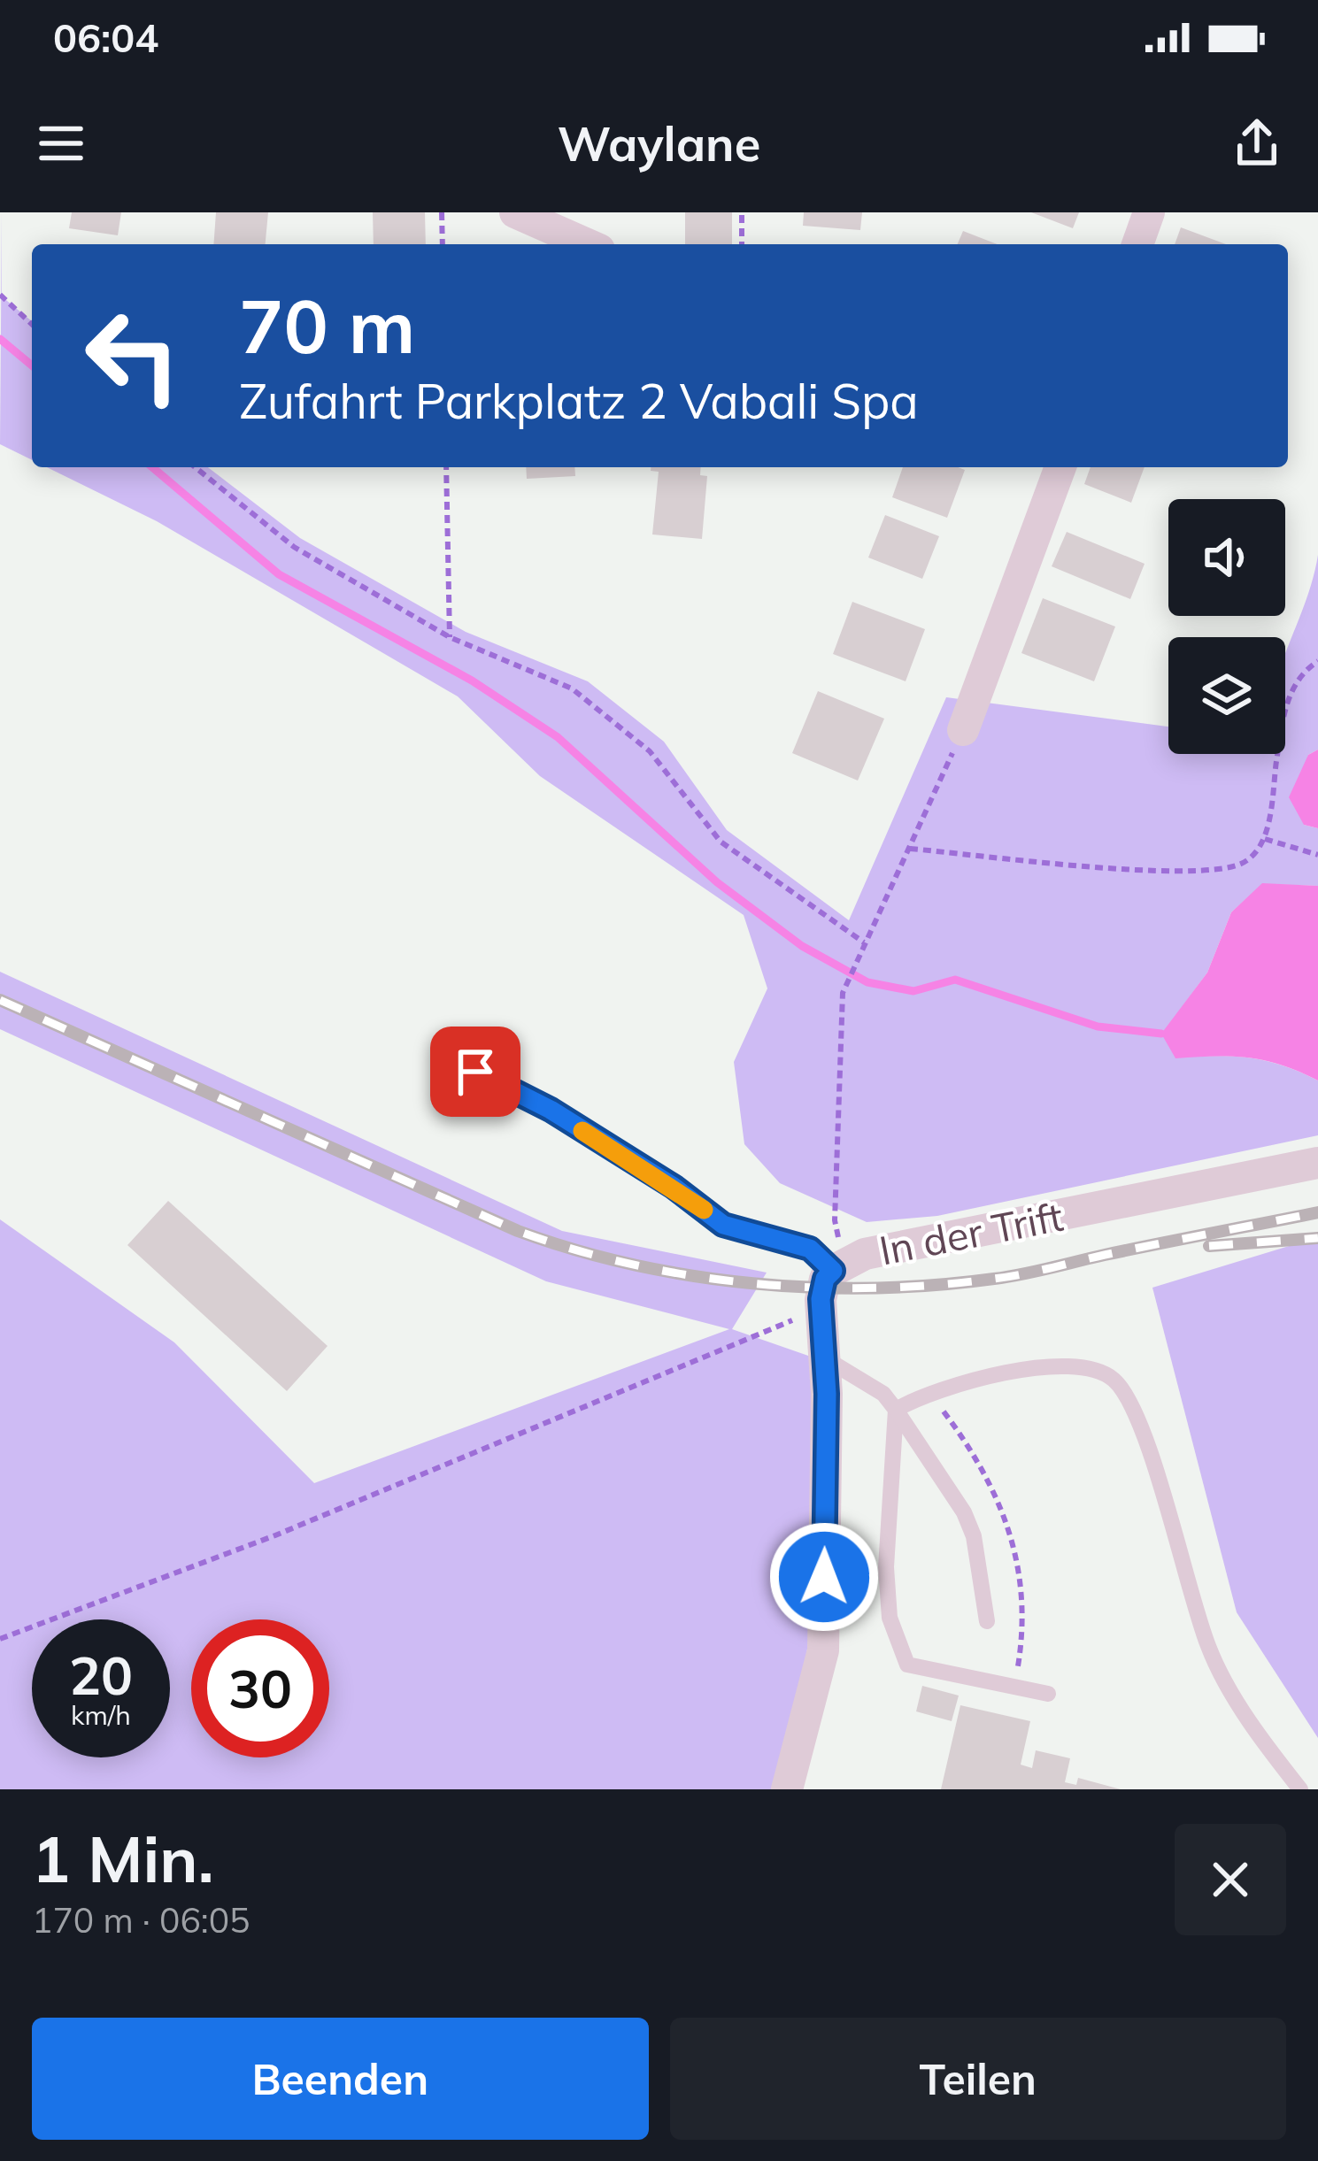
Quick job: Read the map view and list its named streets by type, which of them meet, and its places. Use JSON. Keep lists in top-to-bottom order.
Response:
{
  "streets": {
    "street": ["In der Trift"]
  },
  "page": {
    "status": "06:04",
    "header": "Waylane",
    "turn": ["70 m", "Zufahrt Parkplatz 2 Vabali Spa"],
    "speed": "20 km/h",
    "limit": "30",
    "heading": ["1 Min.", "170 m · 06:05"],
    "buttons": ["Beenden", "Teilen"]
  }
}
